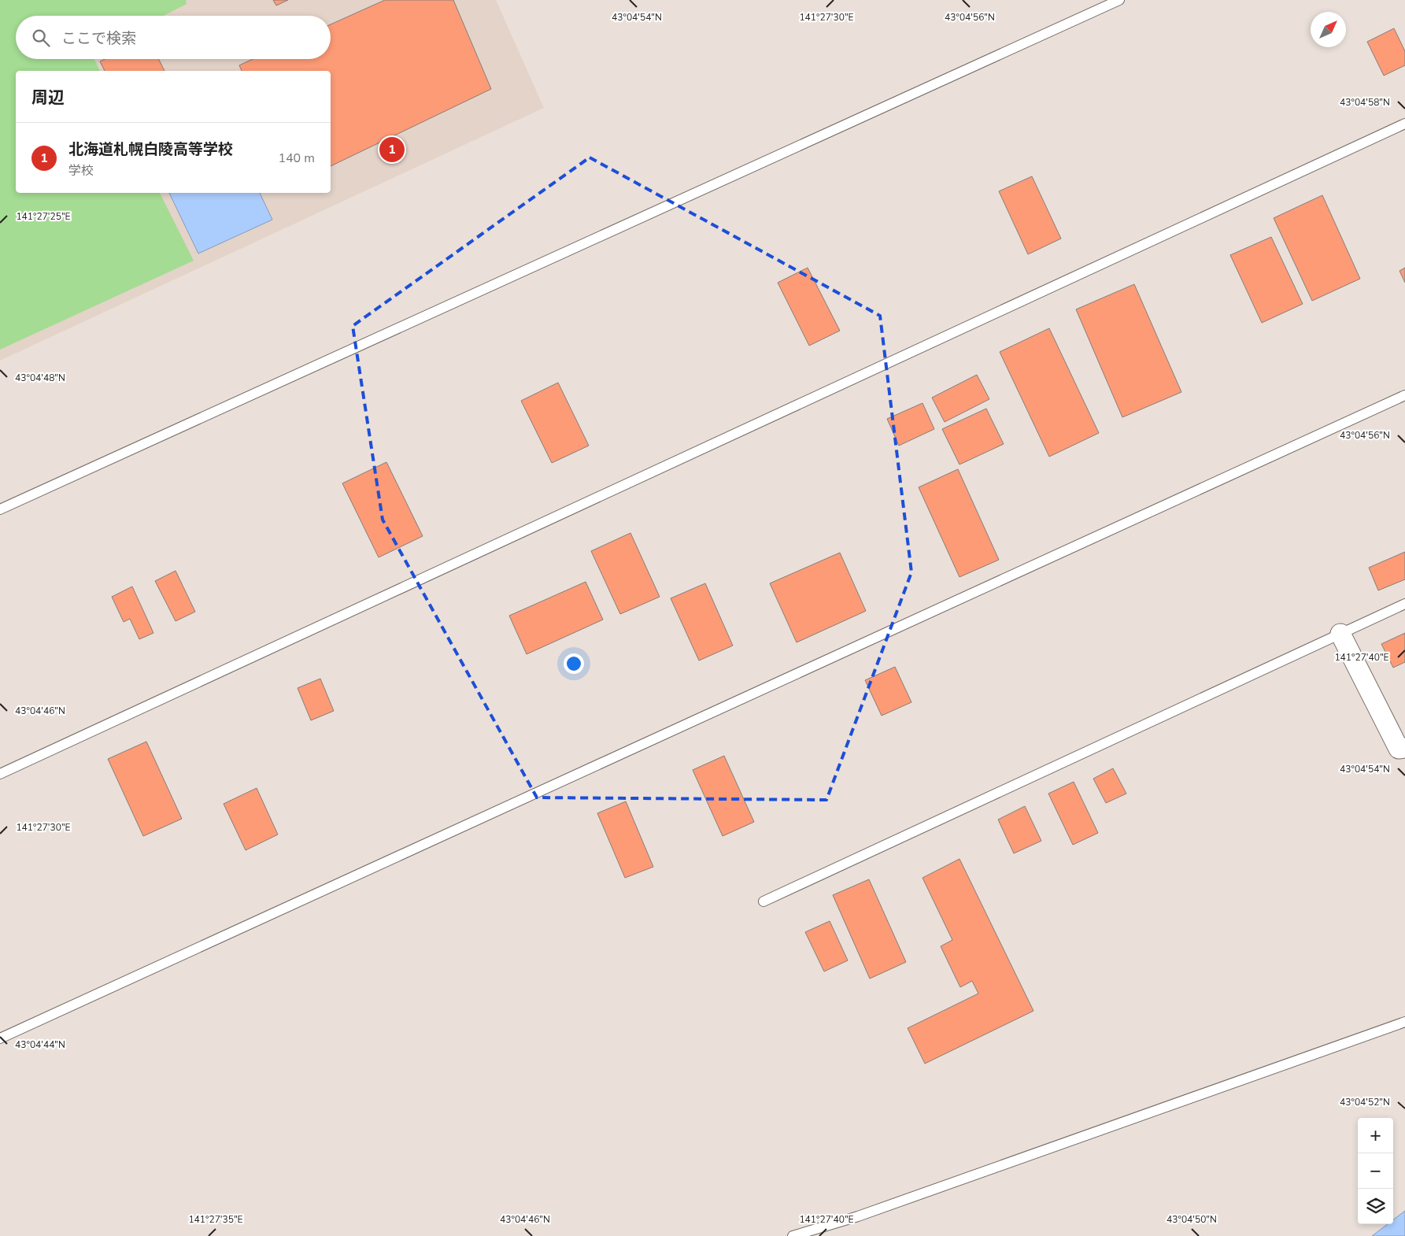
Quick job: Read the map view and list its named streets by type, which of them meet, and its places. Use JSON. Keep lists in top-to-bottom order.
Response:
{
  "north": "top right",
  "page": {
    "search": "ここで検索",
    "heading": "周辺",
    "list": [
      {
        "mark": "1",
        "name": "北海道札幌白陵高等学校",
        "note": "学校",
        "value": "140 m"
      }
    ],
    "pins": "1",
    "map_buttons": ["+", "−"]
  },
  "coordinates": [
    "43°04'54\"N",
    "141°27'30\"E",
    "43°04'56\"N",
    "43°04'58\"N",
    "141°27'25\"E",
    "43°04'48\"N",
    "141°27'40\"E",
    "43°04'46\"N",
    "43°04'44\"N",
    "43°04'52\"N",
    "141°27'35\"E",
    "43°04'50\"N"
  ]
}
